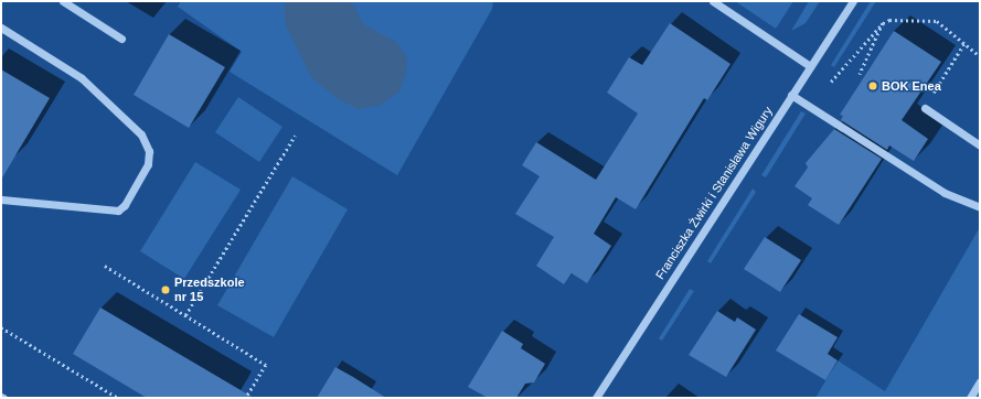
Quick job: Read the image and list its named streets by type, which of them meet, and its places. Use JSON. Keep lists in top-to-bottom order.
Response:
{
  "streets": {
    "street": ["Franciszka Żwirki i Stanisława Wigury"]
  },
  "places": ["BOK Enea", "Przedszkole nr 15"]
}
